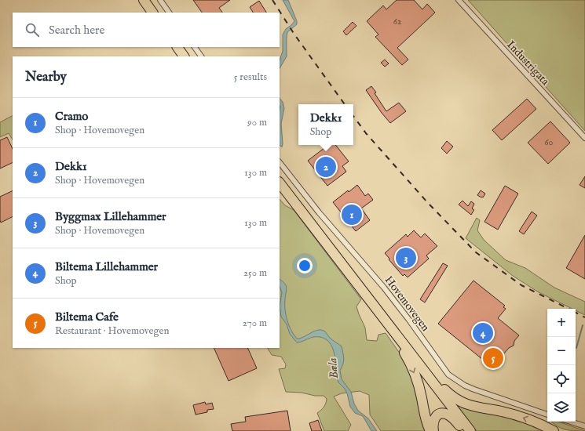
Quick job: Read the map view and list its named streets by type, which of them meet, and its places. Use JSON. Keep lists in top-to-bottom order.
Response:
{
  "streets": {
    "street": ["Industrigata", "Hovemovegen"]
  },
  "water": ["Bæla"],
  "house_numbers": ["62", "60"],
  "page": {
    "search": "Search here",
    "heading": ["Nearby", "5 results"],
    "list": [
      {
        "mark": "1",
        "name": "Cramo",
        "note": "Shop · Hovemovegen",
        "value": "90 m"
      },
      {
        "mark": "2",
        "name": "Dekk1",
        "note": "Shop · Hovemovegen",
        "value": "130 m"
      },
      {
        "mark": "3",
        "name": "Byggmax Lillehammer",
        "note": "Shop · Hovemovegen",
        "value": "130 m"
      },
      {
        "mark": "4",
        "name": "Biltema Lillehammer",
        "note": "Shop",
        "value": "250 m"
      },
      {
        "mark": "5",
        "name": "Biltema Cafe",
        "note": "Restaurant · Hovemovegen",
        "value": "270 m"
      }
    ],
    "popup": ["Dekk1", "Shop"],
    "pins": [
      "2",
      "1",
      "3",
      "4",
      "5"
    ],
    "map_buttons": ["+", "−"]
  }
}
